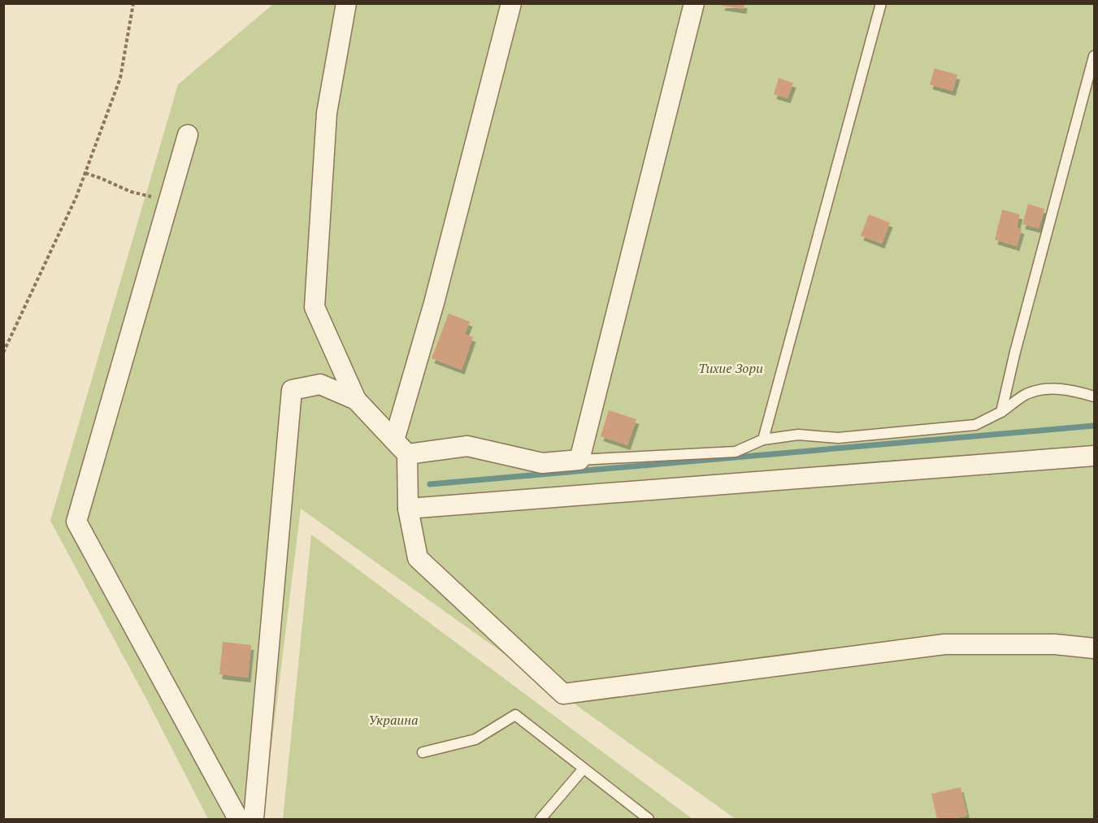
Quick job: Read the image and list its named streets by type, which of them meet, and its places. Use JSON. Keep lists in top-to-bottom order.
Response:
{
  "parks": ["Тихие Зори", "Украина"]
}
